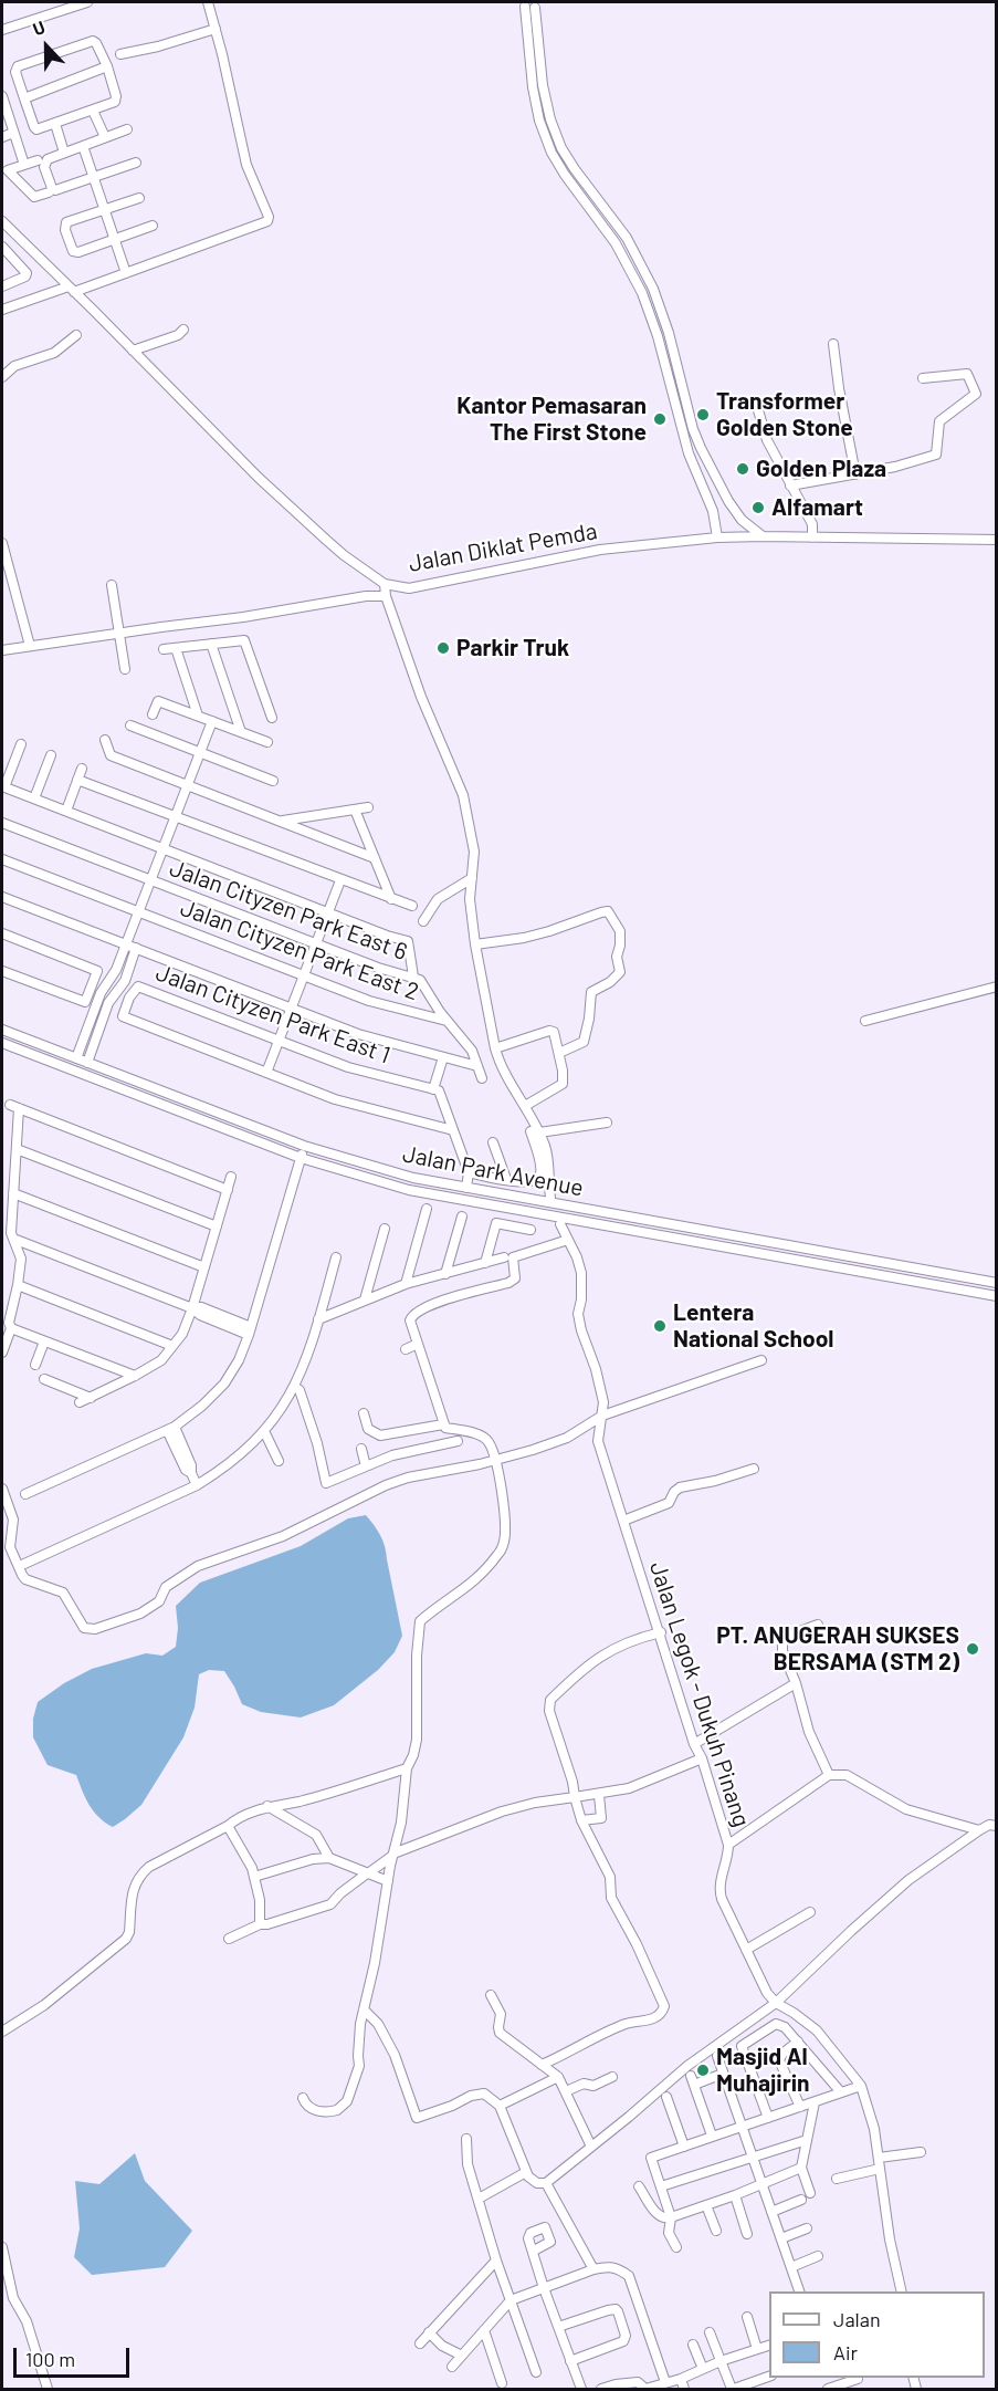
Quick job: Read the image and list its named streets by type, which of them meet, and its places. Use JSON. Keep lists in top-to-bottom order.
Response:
{
  "streets": {
    "street": [
      "Jalan Diklat Pemda",
      "Jalan Cityzen Park East 6",
      "Jalan Cityzen Park East 2",
      "Jalan Cityzen Park East 1",
      "Jalan Park Avenue",
      "Jalan Legok - Dukuh Pinang"
    ]
  },
  "places": [
    "Transformer Golden Stone",
    "Kantor Pemasaran The First Stone",
    "Golden Plaza",
    "Alfamart",
    "Parkir Truk",
    "Lentera National School",
    "PT. ANUGERAH SUKSES BERSAMA (STM 2)",
    "Masjid Al Muhajirin"
  ],
  "legend": ["Jalan", "Air"],
  "scale_bar": "100 m",
  "north": "top"
}
